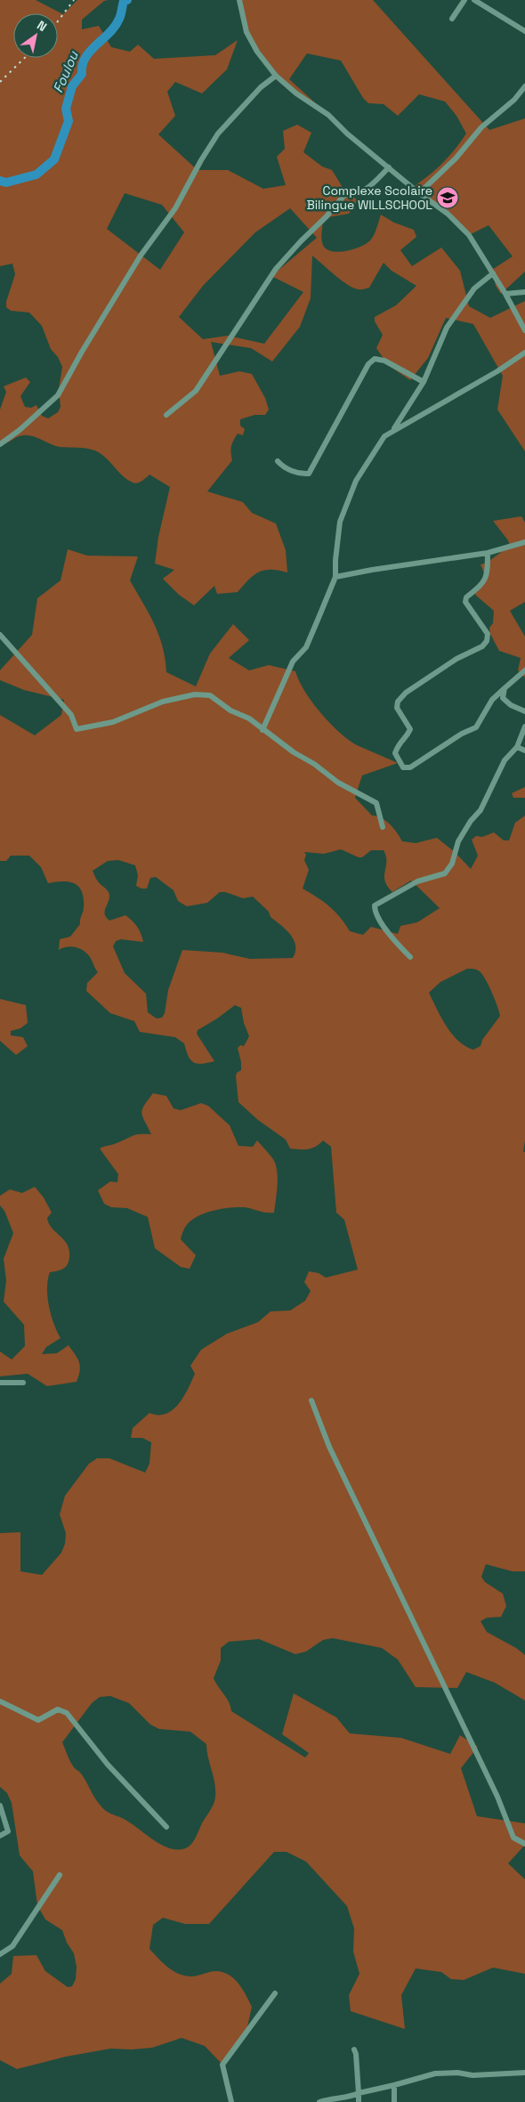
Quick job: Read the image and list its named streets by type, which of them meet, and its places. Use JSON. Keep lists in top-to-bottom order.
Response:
{
  "water": ["Foulou"],
  "places": {
    "school or university": ["Complexe Scolaire Bilingue WILLSCHOOL"]
  },
  "north": "top right"
}
